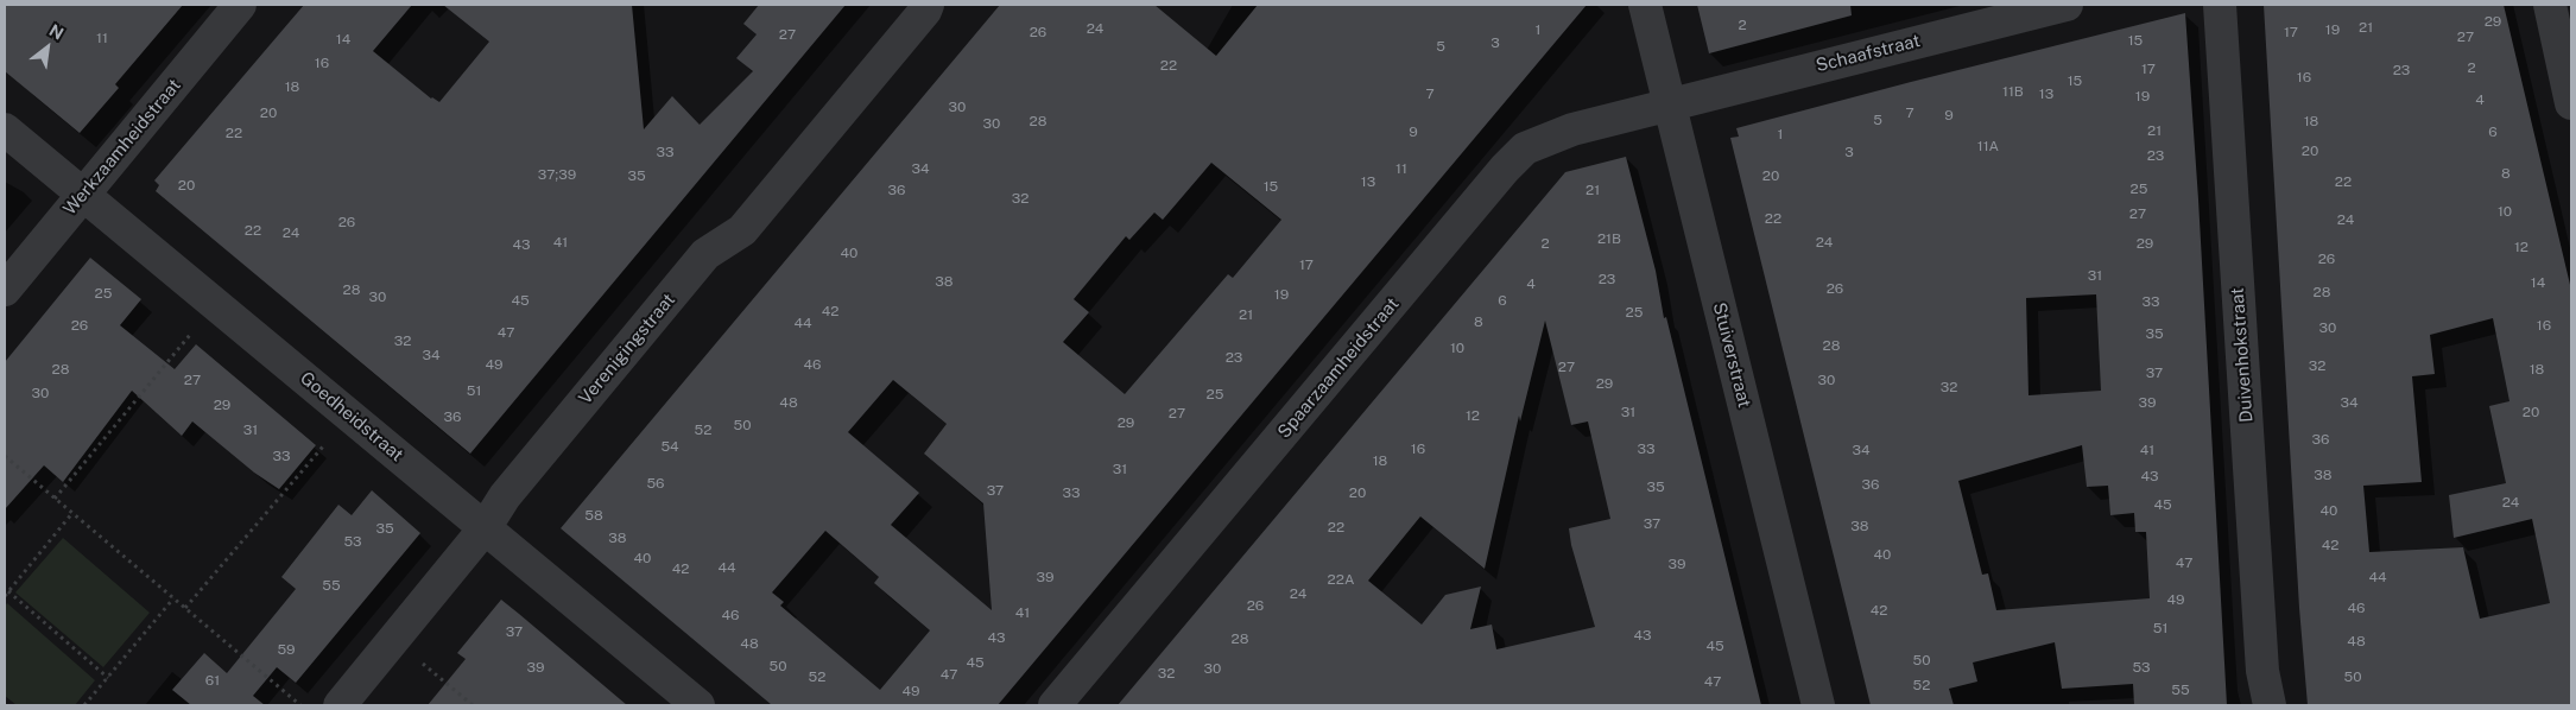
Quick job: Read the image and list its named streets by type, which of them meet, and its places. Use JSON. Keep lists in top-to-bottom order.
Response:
{
  "streets": {
    "street": [
      "Schaafstraat",
      "Werkzaamheidstraat",
      "Verenigingstraat",
      "Stuiverstraat",
      "Duivenhokstraat",
      "Spaarzaamheidstraat",
      "Goedheidstraat"
    ]
  },
  "crossings": [
    ["Schaafstraat", "Stuiverstraat"],
    ["Schaafstraat", "Spaarzaamheidstraat"],
    ["Werkzaamheidstraat", "Goedheidstraat"],
    ["Verenigingstraat", "Goedheidstraat"],
    ["Stuiverstraat", "Spaarzaamheidstraat"]
  ],
  "house_numbers": [
    "29",
    "2",
    "21",
    "24",
    "1",
    "19",
    "26",
    "17",
    "27",
    "27",
    "11",
    "14",
    "15",
    "3",
    "5",
    "16",
    "22",
    "2",
    "17",
    "23",
    "16",
    "15",
    "18",
    "11B",
    "7",
    "13",
    "19",
    "4",
    "30",
    "20",
    "7",
    "9",
    "5",
    "28",
    "18",
    "30",
    "21",
    "9",
    "6",
    "22",
    "1",
    "11A",
    "20",
    "33",
    "3",
    "23",
    "34",
    "11",
    "8",
    "37;39",
    "35",
    "20",
    "13",
    "22",
    "20",
    "15",
    "25",
    "36",
    "21",
    "32",
    "10",
    "27",
    "22",
    "24",
    "26",
    "22",
    "24",
    "21B",
    "41",
    "24",
    "2",
    "29",
    "43",
    "12",
    "40",
    "26",
    "17",
    "31",
    "23",
    "38",
    "14",
    "4",
    "26",
    "28",
    "28",
    "25",
    "19",
    "30",
    "45",
    "6",
    "33",
    "42",
    "25",
    "21",
    "8",
    "44",
    "26",
    "16",
    "30",
    "47",
    "35",
    "32",
    "28",
    "10",
    "34",
    "23",
    "49",
    "46",
    "32",
    "27",
    "28",
    "18",
    "37",
    "27",
    "30",
    "29",
    "32",
    "51",
    "30",
    "25",
    "48",
    "39",
    "34",
    "29",
    "31",
    "20",
    "27",
    "12",
    "36",
    "29",
    "50",
    "31",
    "52",
    "36",
    "54",
    "16",
    "33",
    "34",
    "41",
    "33",
    "18",
    "31",
    "38",
    "43",
    "56",
    "36",
    "35",
    "37",
    "33",
    "20",
    "24",
    "45",
    "40",
    "58",
    "37",
    "38",
    "22",
    "35",
    "38",
    "53",
    "42",
    "40",
    "40",
    "47",
    "39",
    "44",
    "42",
    "39",
    "44",
    "22A",
    "55",
    "24",
    "49",
    "26",
    "46",
    "42",
    "41",
    "46",
    "51",
    "37",
    "43",
    "43",
    "28",
    "48",
    "48",
    "45",
    "59",
    "50",
    "45",
    "50",
    "39",
    "53",
    "30",
    "32",
    "47",
    "52",
    "50",
    "61",
    "47",
    "52",
    "55",
    "49"
  ],
  "north": "top right"
}
